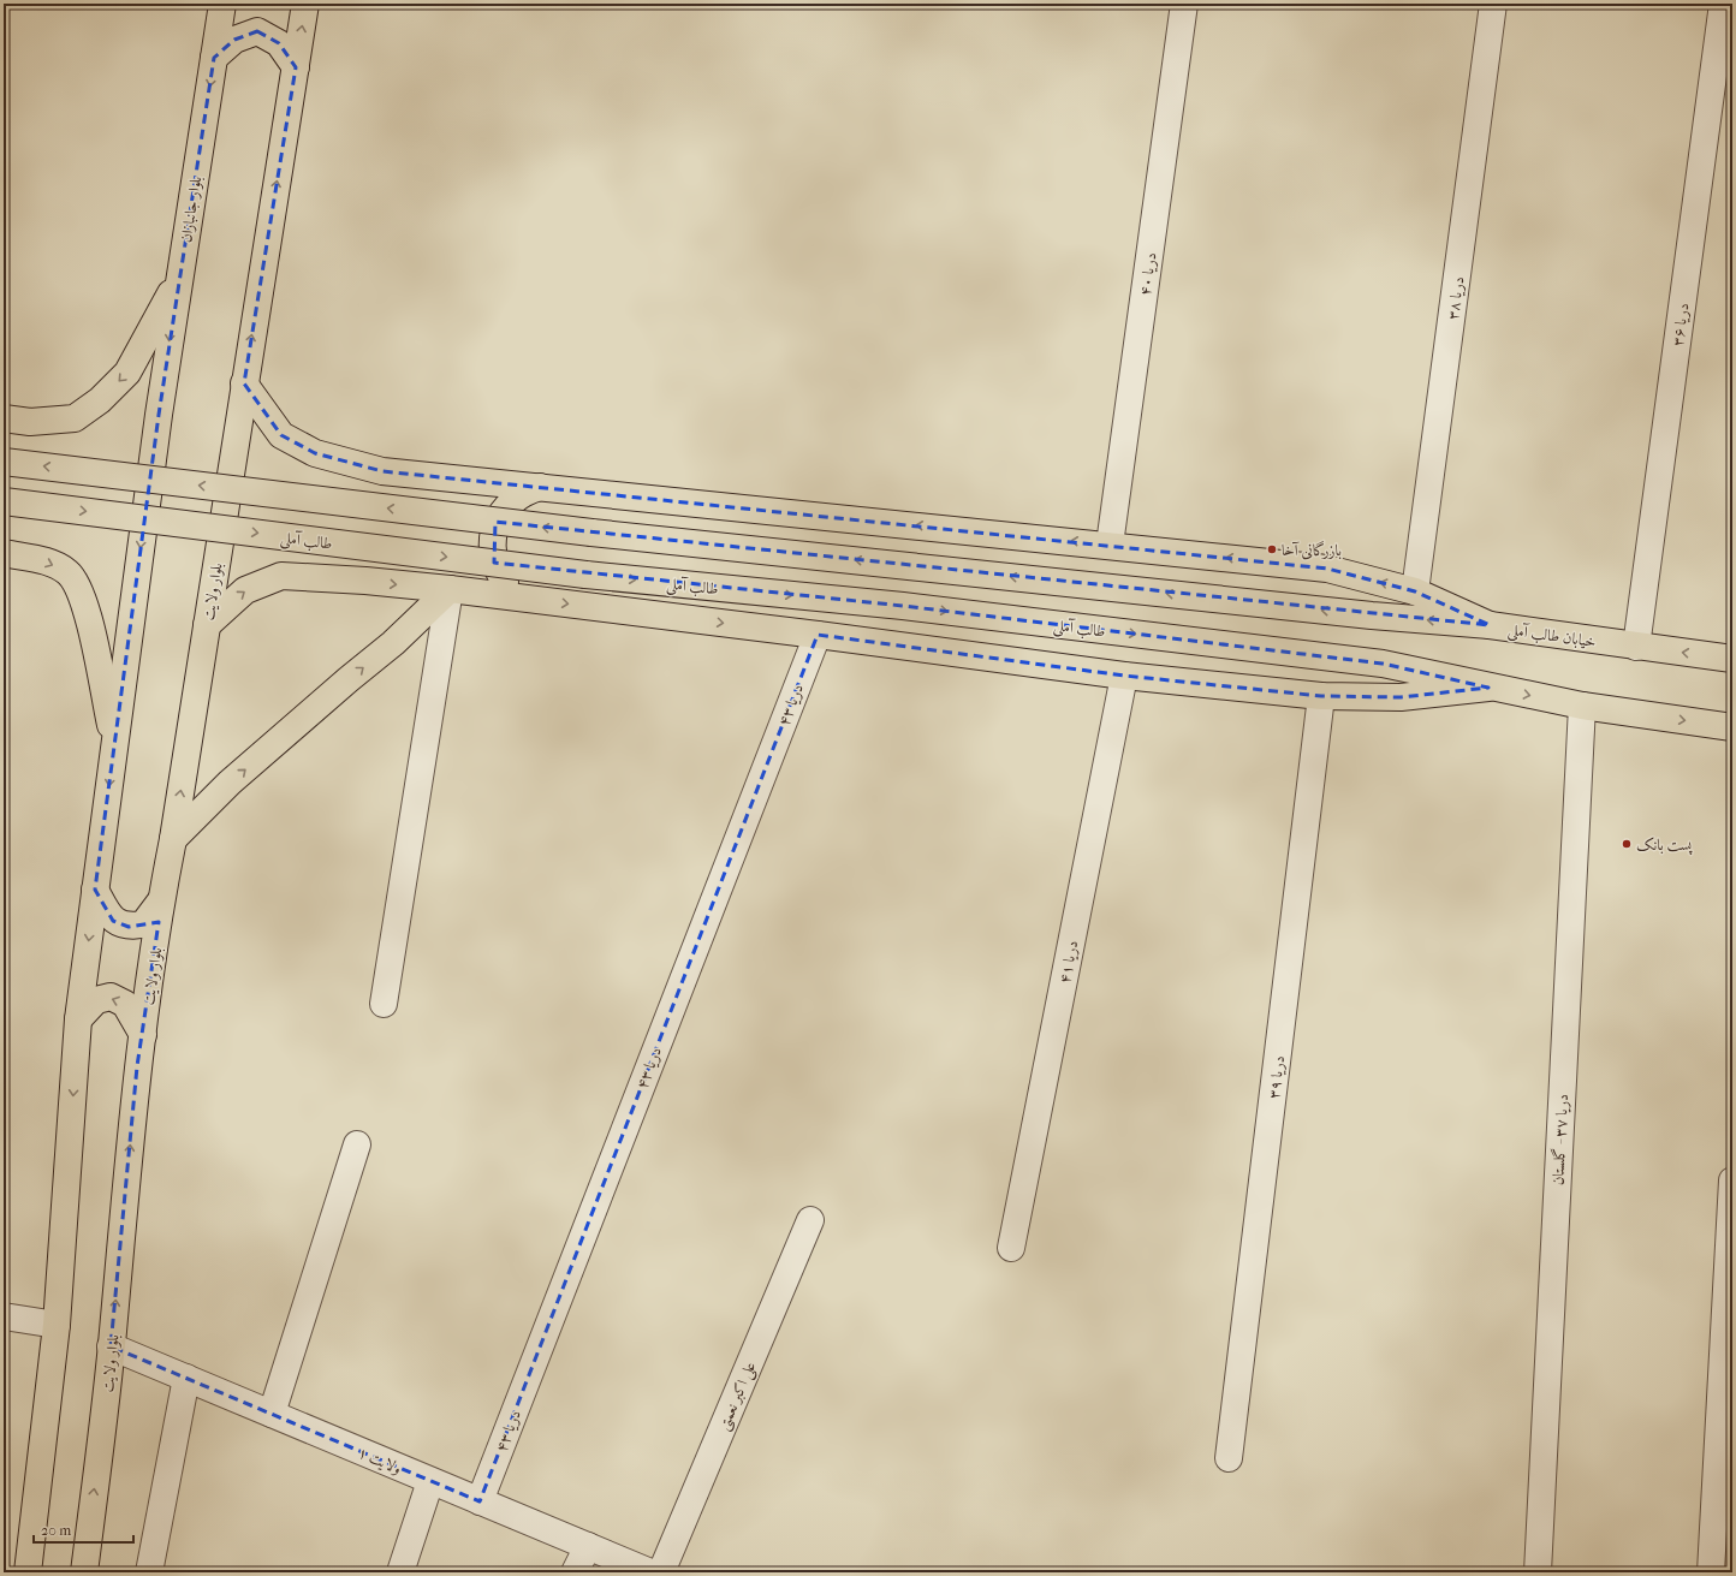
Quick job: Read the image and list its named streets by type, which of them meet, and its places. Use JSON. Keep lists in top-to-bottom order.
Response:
{
  "streets": {
    "main road": [
      "بلوار جانبازان",
      "طالب آملی",
      "بلوار ولایت",
      "خیابان طالب آملی"
    ],
    "street": [
      "دریا ۴۰",
      "دریا ۳۸",
      "دریا ۳۶",
      "دریا ۴۳",
      "دریا ۴۱",
      "دریا ۳۹",
      "دریا ۳۷ - گلستان",
      "علی اکبر نعمتی",
      "ولایت ۱"
    ]
  },
  "crossings": [
    ["دریا ۳۶", "خیابان طالب آملی"],
    ["بلوار ولایت", "ولایت ۱"],
    ["دریا ۴۳", "ولایت ۱"]
  ],
  "places": ["بازرگانی آخا", "پست بانک"],
  "scale_bar": "20 m"
}
